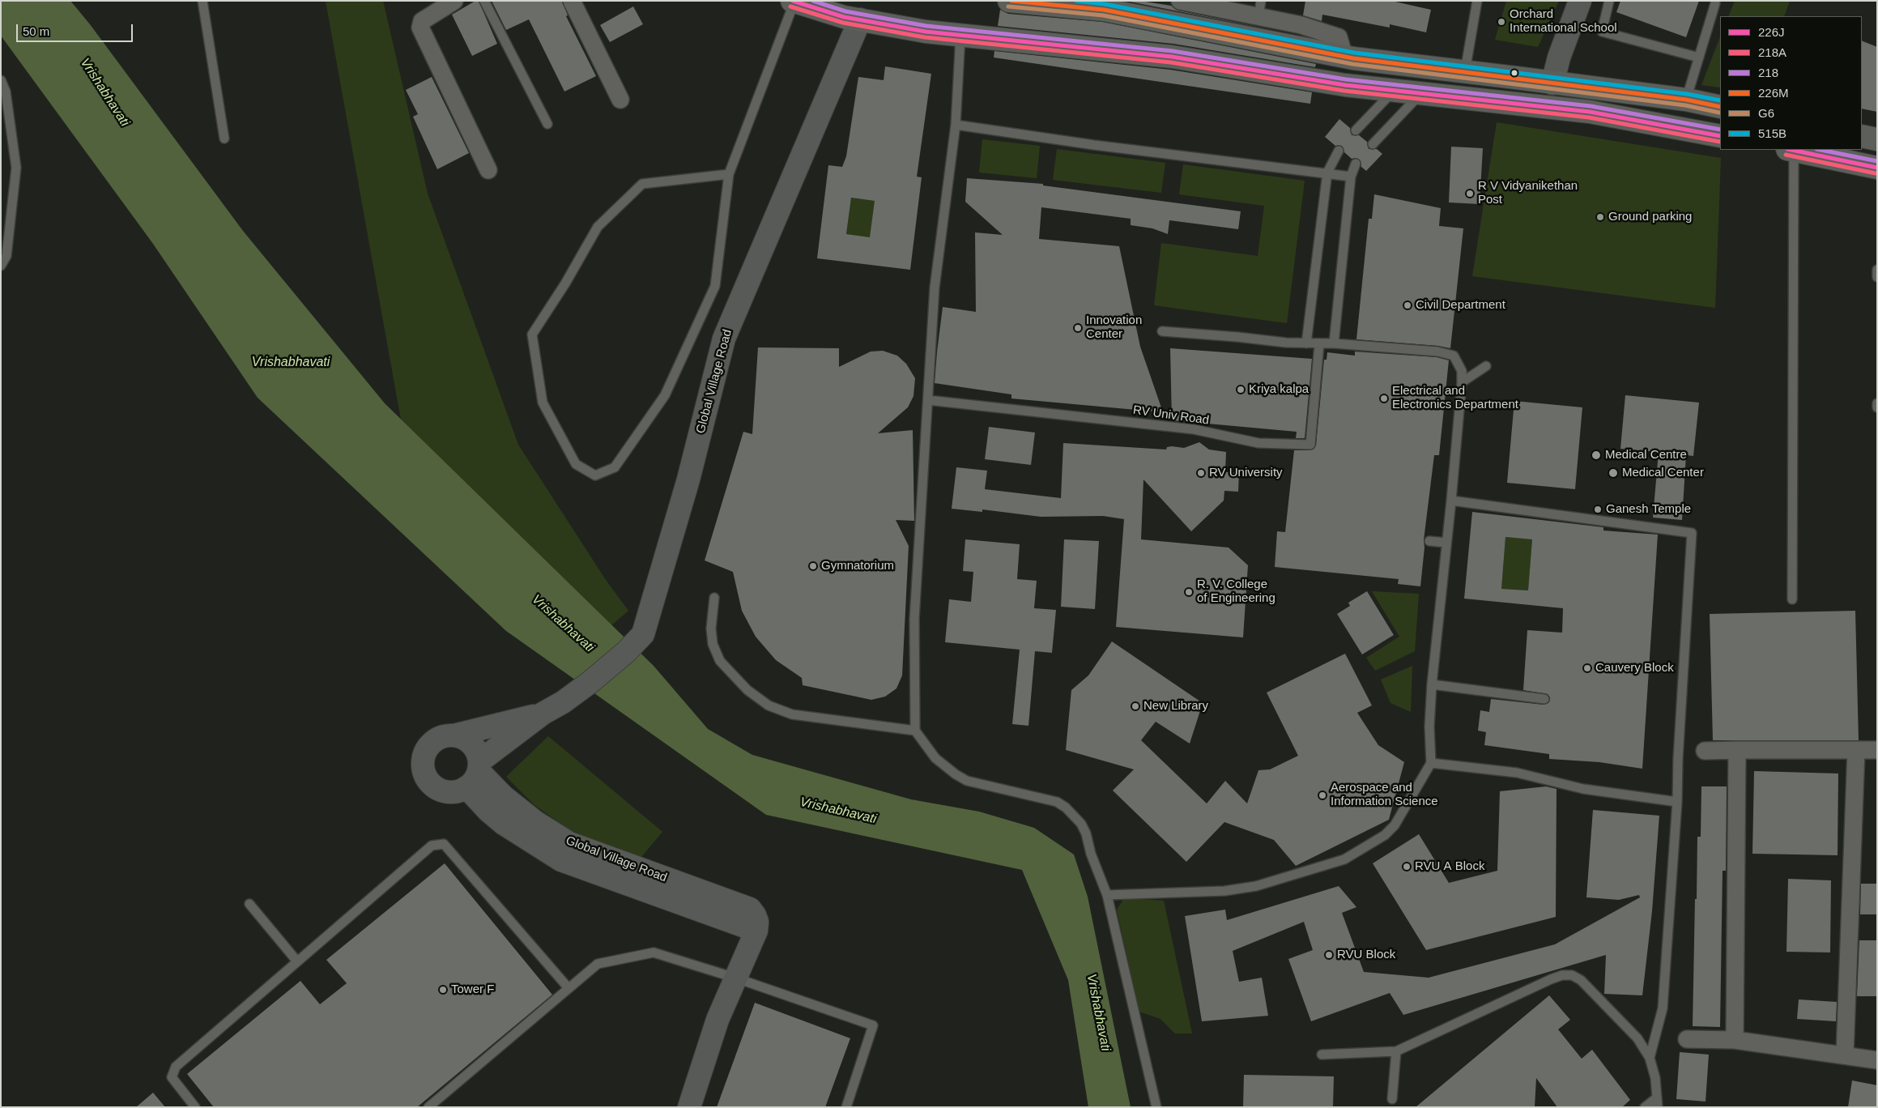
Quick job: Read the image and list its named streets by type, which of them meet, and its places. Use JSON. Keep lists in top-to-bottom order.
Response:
{
  "streets": {
    "street": ["Global Village Road"],
    "lane": ["RV Univ Road"]
  },
  "water": ["Vrishabhavati"],
  "places": [
    "Orchard International School",
    "R V Vidyanikethan Post",
    "Ground parking",
    "Civil Department",
    "Innovation Center",
    "Kriya kalpa",
    "Electrical and Electronics Department",
    "Medical Centre",
    "RV University",
    "Medical Center",
    "Ganesh Temple",
    "Gymnatorium",
    "R. V. College of Engineering",
    "Cauvery Block",
    "New Library",
    "Aerospace and Information Science",
    "RVU A Block",
    "RVU Block",
    "Tower F"
  ],
  "lines": [
    "transit line 226J",
    "transit line 218",
    "transit line 226M",
    "transit line 515B",
    "transit line 218A",
    "transit line G6"
  ],
  "legend": [
    "226J",
    "218A",
    "218",
    "226M",
    "G6",
    "515B"
  ],
  "scale_bar": "50 m"
}
